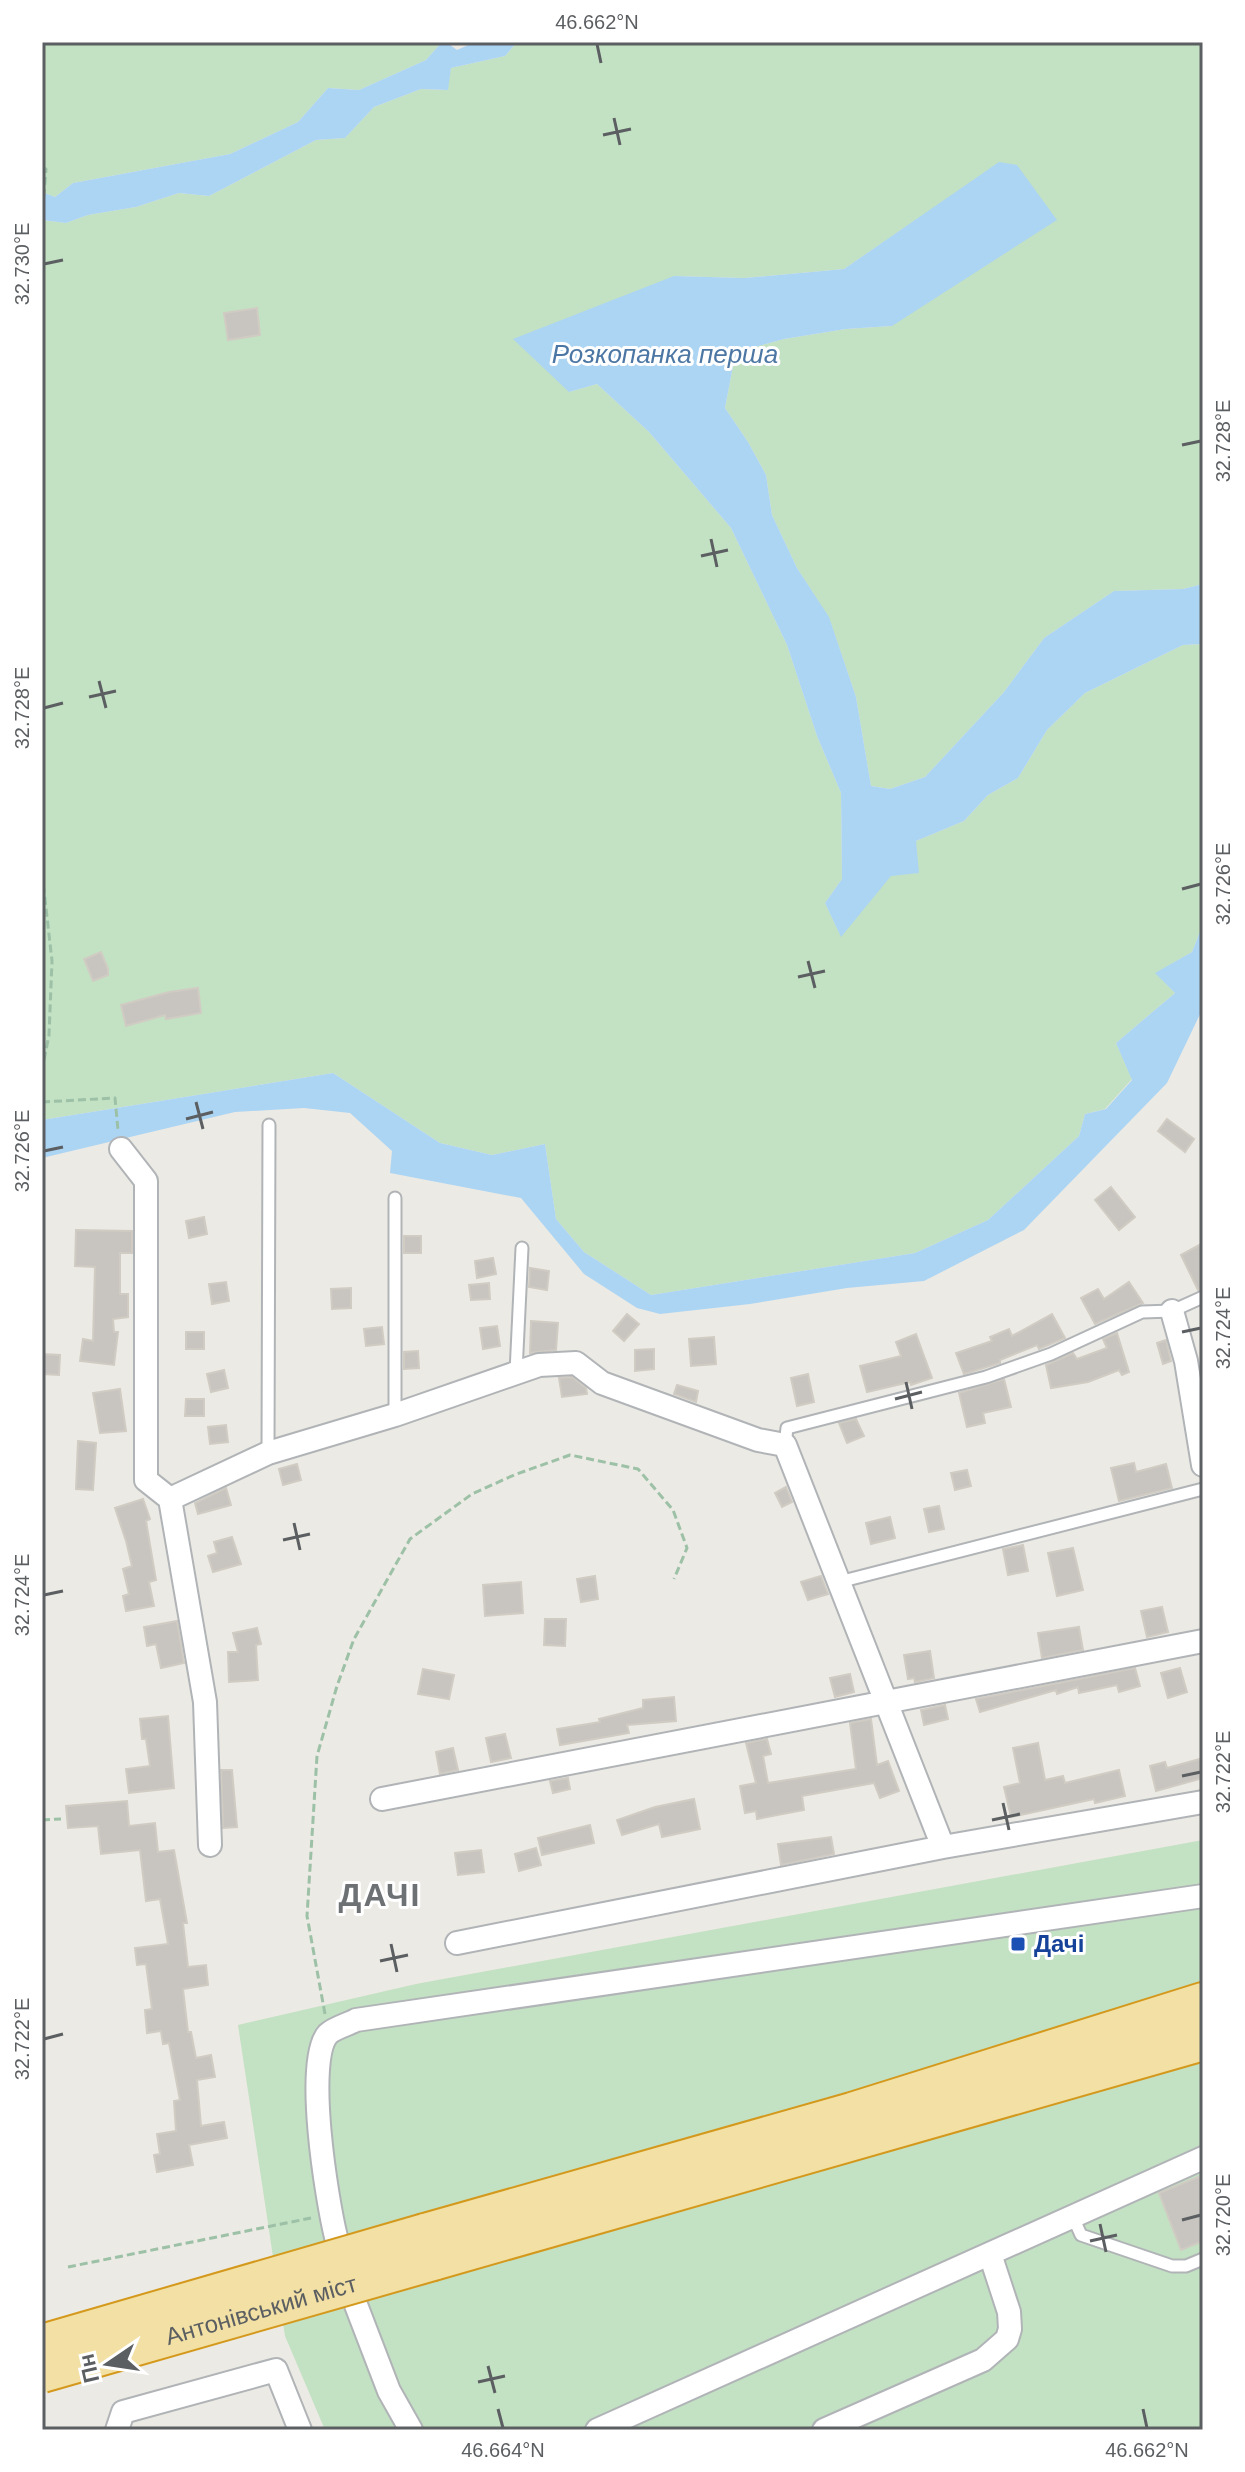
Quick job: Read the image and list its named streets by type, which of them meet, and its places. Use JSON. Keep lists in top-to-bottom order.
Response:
{
  "streets": {
    "highway": ["Антонівський міст"]
  },
  "districts": ["ДАЧІ"],
  "water": ["Розкопанка перша"],
  "places": {
    "transit": ["Дачі"]
  },
  "north": "left",
  "coordinates": [
    "46.662°N",
    "32.730°E",
    "32.728°E",
    "32.726°E",
    "32.724°E",
    "32.722°E",
    "32.720°E",
    "46.664°N"
  ]
}
